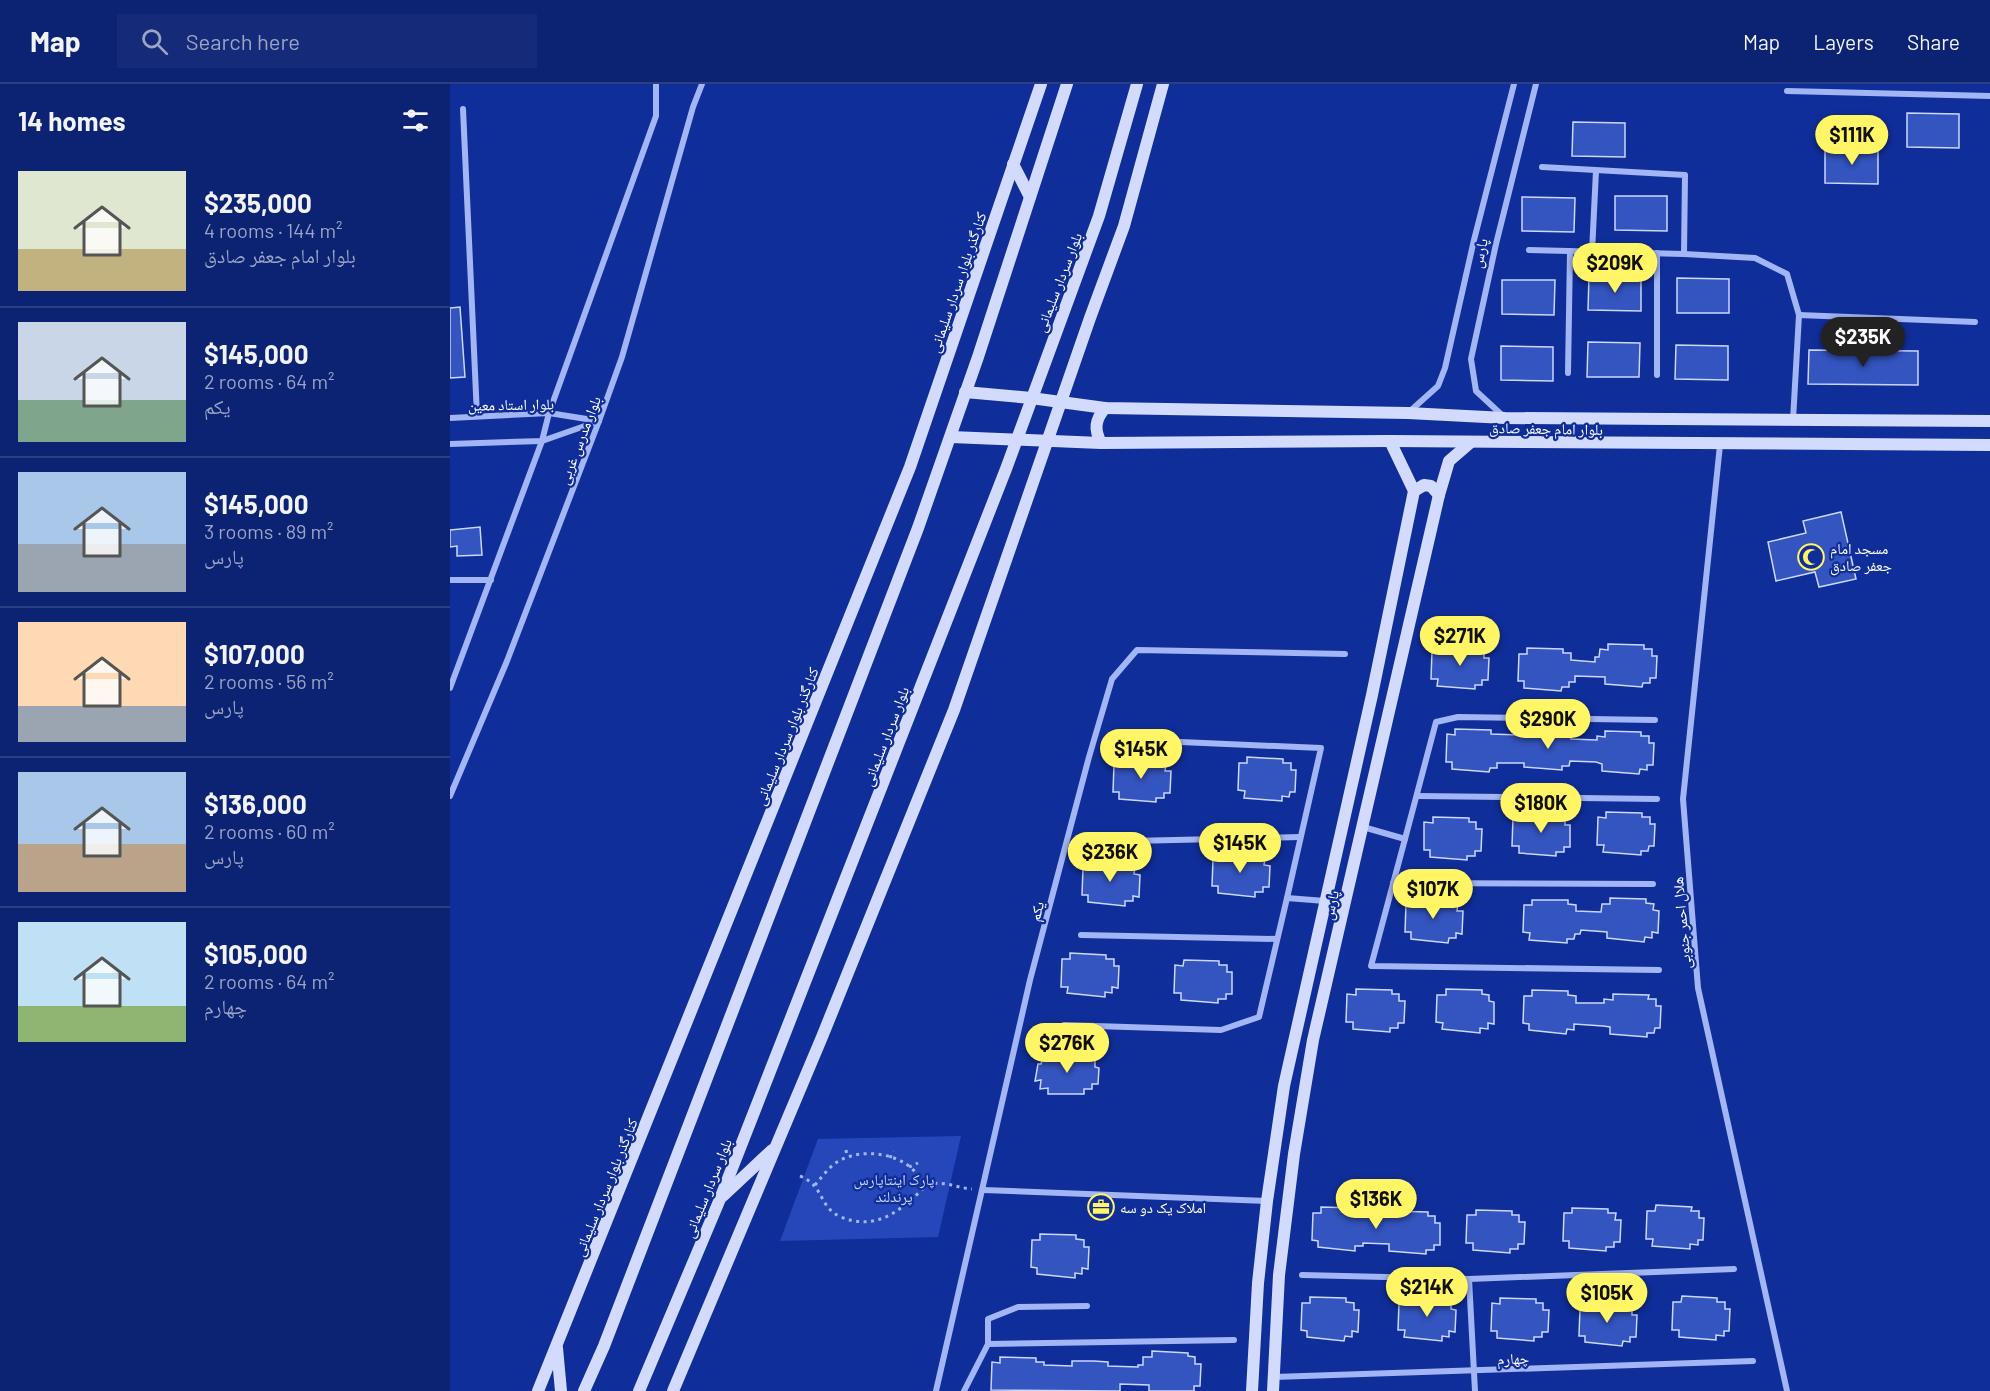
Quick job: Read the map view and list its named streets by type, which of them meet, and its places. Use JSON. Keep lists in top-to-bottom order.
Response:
{
  "streets": {
    "street": [
      "پارس",
      "کنارگذر بلوار سردار سلیمانی",
      "بلوار سردار سلیمانی",
      "بلوار استاد معین",
      "بلوار امام جعفر صادق",
      "بلوار مدرس غربی",
      "یکم",
      "هلال احمر جنوبی",
      "چهارم"
    ]
  },
  "crossings": [
    ["پارس", "بلوار امام جعفر صادق"],
    ["پارس", "چهارم"],
    ["بلوار سردار سلیمانی", "بلوار امام جعفر صادق"],
    ["بلوار استاد معین", "بلوار مدرس غربی"],
    ["بلوار امام جعفر صادق", "هلال احمر جنوبی"]
  ],
  "parks": ["پارک اینتاپارس پرندلند"],
  "places": {
    "mosque": ["مسجد امام جعفر صادق"],
    "office": ["املاک یک دو سه"]
  },
  "page": {
    "header": "Map",
    "search": "Search here",
    "nav": ["Map", "Layers", "Share"],
    "heading": "14 homes",
    "price": [
      "$111K",
      "$209K",
      "$235K",
      "$271K",
      "$290K",
      "$145K",
      "$180K",
      "$145K",
      "$236K",
      "$107K",
      "$276K",
      "$136K",
      "$214K",
      "$105K"
    ],
    "list": [
      {
        "name": "$235,000",
        "note": "4 rooms · 144 m² · بلوار امام جعفر صادق"
      },
      {
        "name": "$145,000",
        "note": "2 rooms · 64 m² · یکم"
      },
      {
        "name": "$145,000",
        "note": "3 rooms · 89 m² · پارس"
      },
      {
        "name": "$107,000",
        "note": "2 rooms · 56 m² · پارس"
      },
      {
        "name": "$136,000",
        "note": "2 rooms · 60 m² · پارس"
      },
      {
        "name": "$105,000",
        "note": "2 rooms · 64 m² · چهارم"
      }
    ]
  }
}
